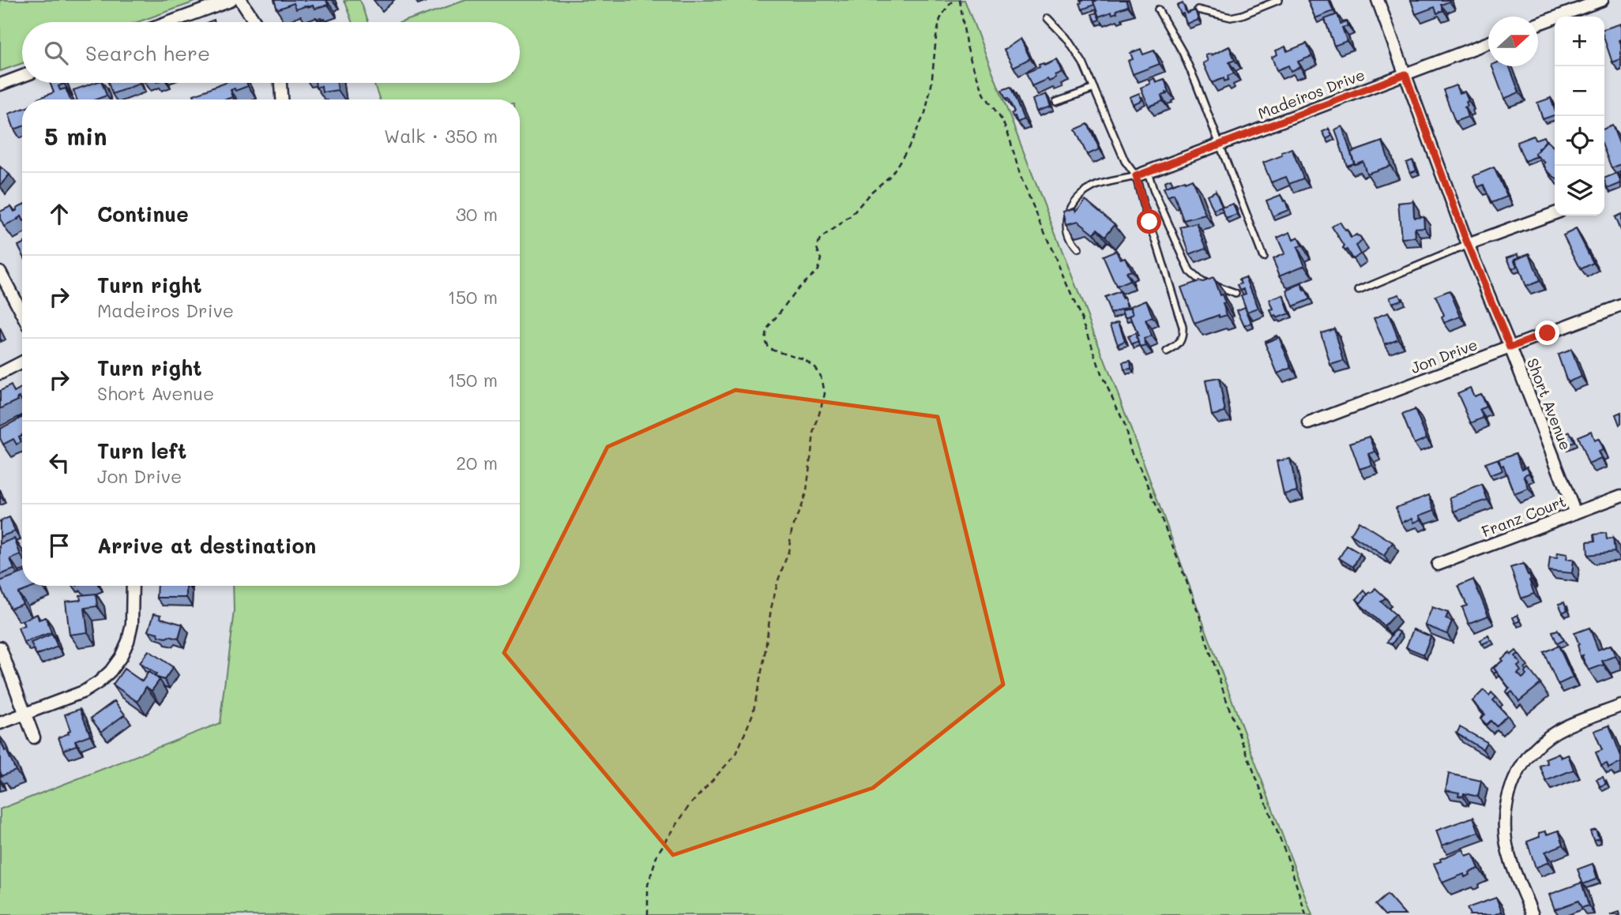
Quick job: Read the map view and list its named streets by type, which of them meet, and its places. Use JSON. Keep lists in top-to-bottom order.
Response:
{
  "streets": {
    "street": [
      "Madeiros Drive",
      "Jon Drive",
      "Short Avenue",
      "Franz Court"
    ]
  },
  "crossings": [
    ["Madeiros Drive", "Short Avenue"],
    ["Jon Drive", "Short Avenue"],
    ["Short Avenue", "Franz Court"]
  ],
  "north": "right",
  "page": {
    "map_buttons": ["+", "−"],
    "search": "Search here",
    "heading": ["5 min", "Walk · 350 m"],
    "list": [
      ["Continue", "30 m"],
      ["Turn right", "Madeiros Drive", "150 m"],
      ["Turn right", "Short Avenue", "150 m"],
      ["Turn left", "Jon Drive", "20 m"],
      "Arrive at destination"
    ]
  }
}
